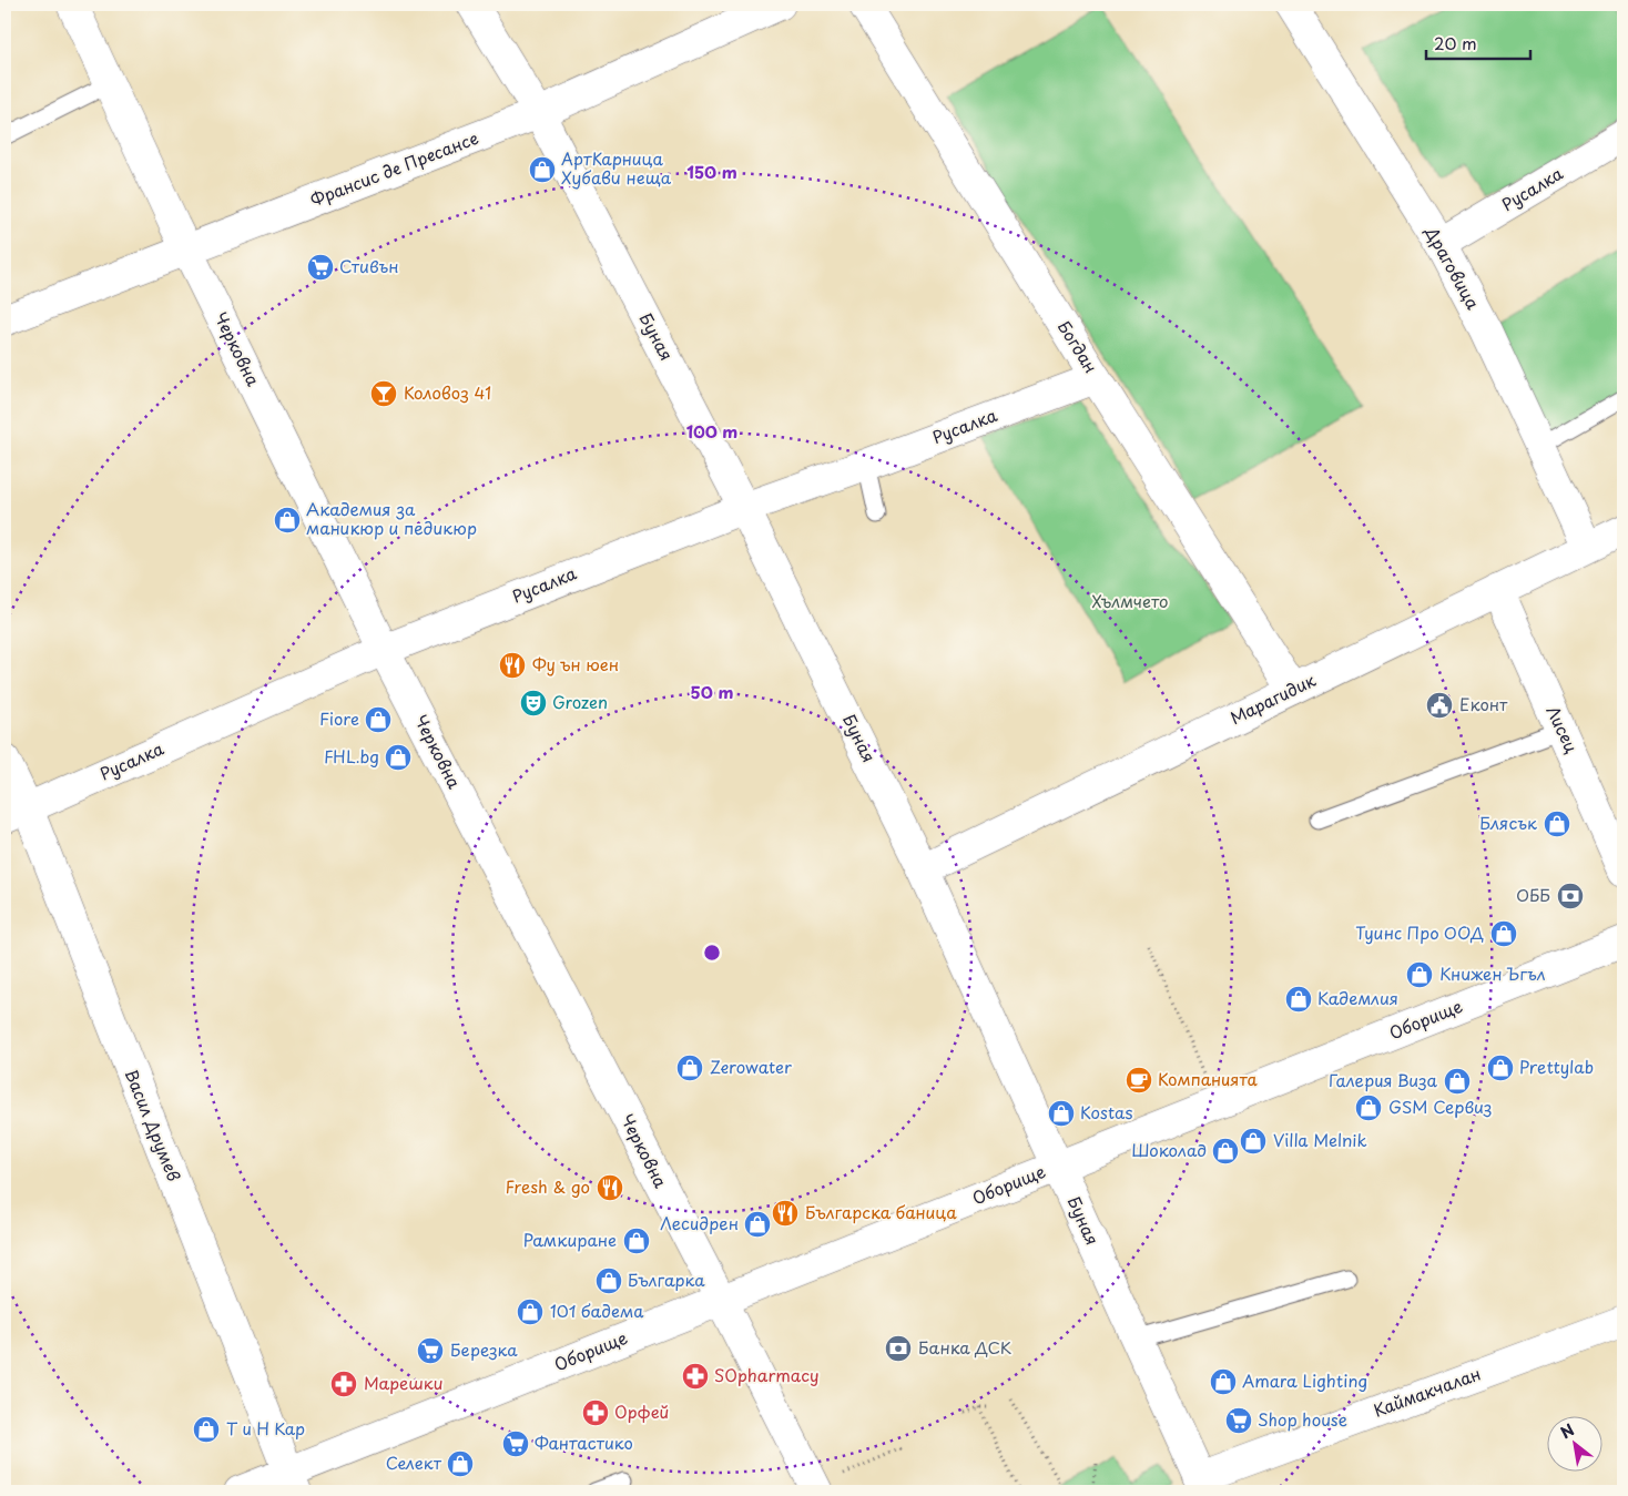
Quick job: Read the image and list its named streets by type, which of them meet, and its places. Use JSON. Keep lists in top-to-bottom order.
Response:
{
  "streets": {
    "street": [
      "Франсис де Пресансе",
      "Русалка",
      "Драговица",
      "Буная",
      "Богдан",
      "Черковна",
      "Марагидик",
      "Лисец",
      "Оборище",
      "Васил Друмев",
      "Каймакчалан"
    ]
  },
  "crossings": [
    ["Франсис де Пресансе", "Буная"],
    ["Франсис де Пресансе", "Черковна"],
    ["Русалка", "Драговица"],
    ["Русалка", "Буная"],
    ["Русалка", "Богдан"],
    ["Русалка", "Черковна"],
    ["Русалка", "Васил Друмев"],
    ["Драговица", "Марагидик"],
    ["Буная", "Марагидик"],
    ["Буная", "Оборище"],
    ["Буная", "Каймакчалан"],
    ["Богдан", "Марагидик"],
    ["Черковна", "Оборище"],
    ["Марагидик", "Лисец"],
    ["Оборище", "Васил Друмев"]
  ],
  "parks": ["Хълмчето"],
  "places": {
    "shop": [
      "АртКарница Хубави неща",
      "Академия за маникюр и педикюр",
      "Fiore",
      "FHL.bg",
      "Блясък",
      "Туинс Про ООД",
      "Книжен Ъгъл",
      "Кадемлия",
      "Zerowater",
      "Prettylab",
      "Галерия Виза",
      "GSM Сервиз",
      "Kostas",
      "Villa Melnik",
      "Шоколад",
      "Лесидрен",
      "Рамкиране",
      "Българка",
      "101 бадема",
      "Amara Lighting",
      "Т и Н Кар",
      "Селект"
    ],
    "supermarket": [
      "Стивън",
      "Березка",
      "Shop house",
      "Фантастико"
    ],
    "bar": ["Коловоз 41"],
    "restaurant": ["Фу ън юен", "Fresh & go", "Българска баница"],
    "theatre": ["Grozen"],
    "public building": ["Еконт"],
    "bank": ["ОББ", "Банка ДСК"],
    "cafe": ["Компанията"],
    "pharmacy": ["SOpharmacy", "Марешки", "Орфей"]
  },
  "scale_bar": "20 m",
  "north": "top left",
  "rings": ["150 m", "100 m", "50 m"]
}
